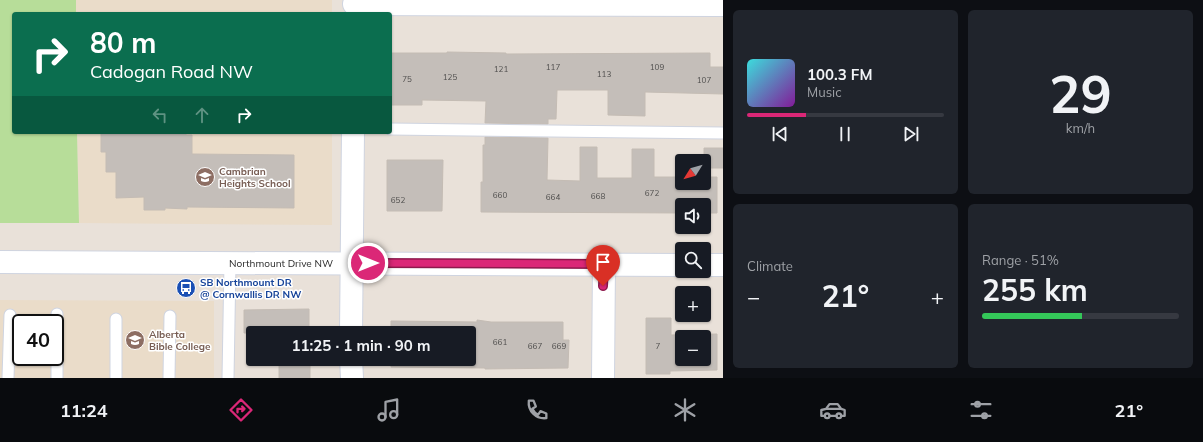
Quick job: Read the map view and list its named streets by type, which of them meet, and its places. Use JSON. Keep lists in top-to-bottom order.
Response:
{
  "streets": {
    "street": ["Northmount Drive NW"]
  },
  "places": {
    "school or university": ["Cambrian Heights School", "Alberta Bible College"],
    "bus stop": ["SB Northmount DR @ Cornwallis DR NW"]
  },
  "house_numbers": [
    "117",
    "109",
    "121",
    "113",
    "125",
    "75",
    "107",
    "672",
    "660",
    "668",
    "664",
    "652",
    "661",
    "667",
    "669",
    "7"
  ],
  "north": "bottom left",
  "page": {
    "tile": [
      ["29", "km/h"],
      "Climate",
      ["Range · 51%", "255 km"]
    ],
    "turn": ["80 m", "Cadogan Road NW"],
    "song": ["100.3 FM", "Music"],
    "map_buttons": ["+", "−"],
    "heat": ["−", "21°", "+"],
    "limit": "40",
    "trip": "11:25 · 1 min · 90 m",
    "tabs": ["11:24", "21°"]
  }
}
